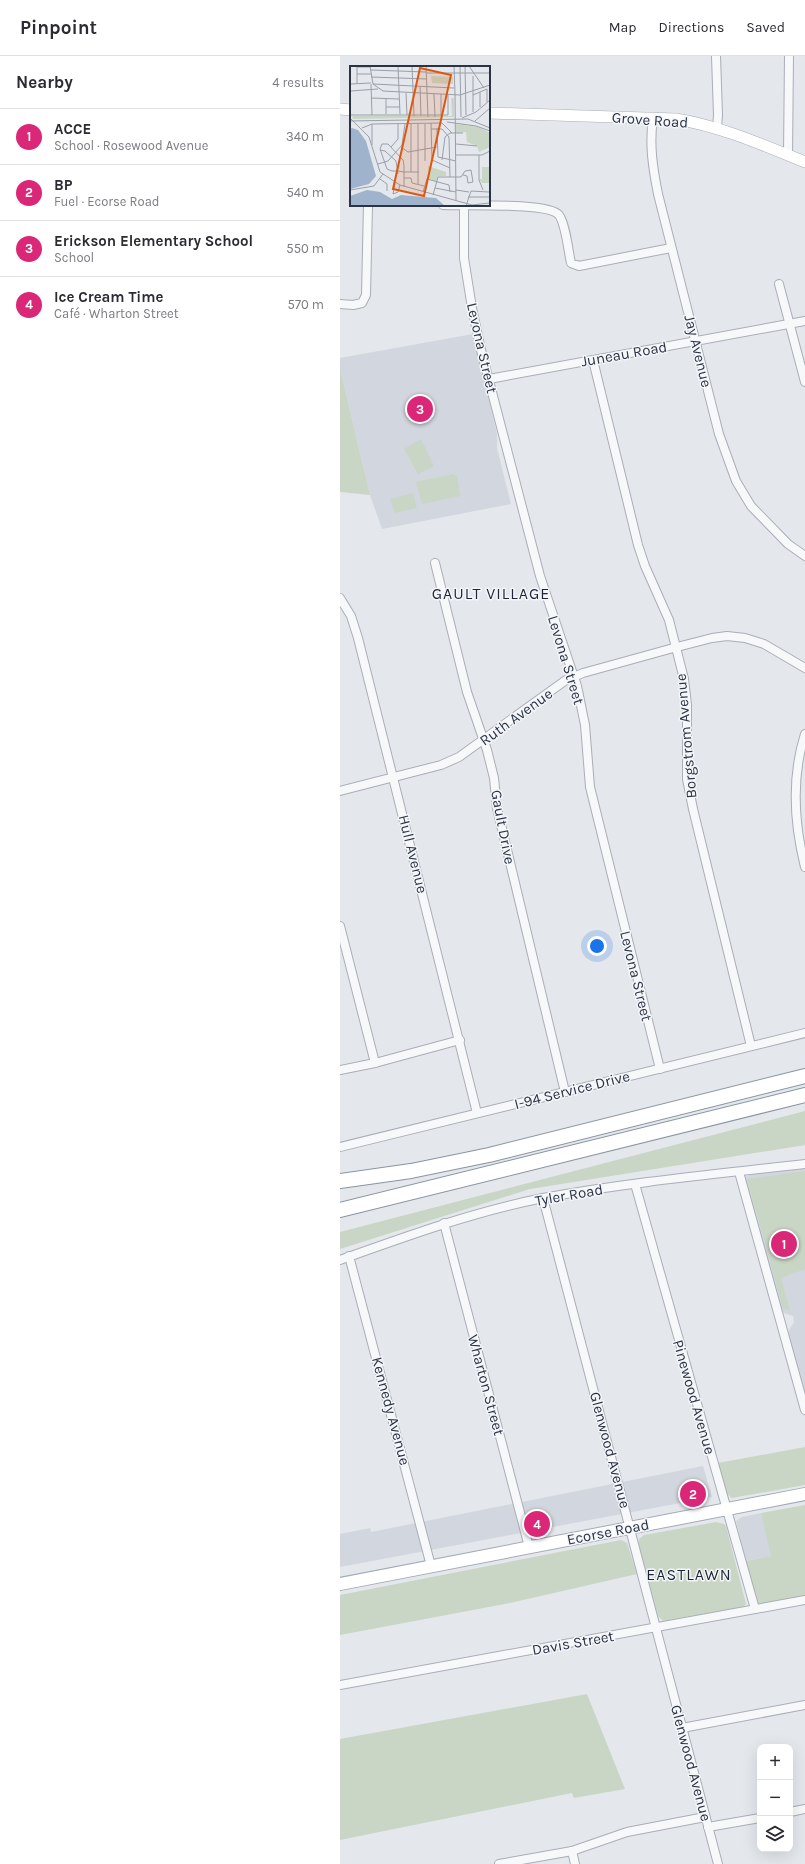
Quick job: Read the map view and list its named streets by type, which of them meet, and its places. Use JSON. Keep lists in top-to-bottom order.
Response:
{
  "streets": {
    "main road": ["Grove Road", "Ecorse Road"],
    "street": [
      "Levona Street",
      "Jay Avenue",
      "Juneau Road",
      "Ruth Avenue",
      "Borgstrom Avenue",
      "Gault Drive",
      "Hull Avenue",
      "I-94 Service Drive",
      "Tyler Road",
      "Wharton Street",
      "Pinewood Avenue",
      "Kennedy Avenue",
      "Glenwood Avenue",
      "Davis Street"
    ]
  },
  "crossings": [
    ["Grove Road", "Jay Avenue"],
    ["Levona Street", "Juneau Road"],
    ["Levona Street", "Ruth Avenue"],
    ["Levona Street", "I-94 Service Drive"],
    ["Jay Avenue", "Juneau Road"],
    ["Juneau Road", "Borgstrom Avenue"],
    ["Ruth Avenue", "Borgstrom Avenue"],
    ["Ruth Avenue", "Gault Drive"],
    ["Ruth Avenue", "Hull Avenue"],
    ["Borgstrom Avenue", "I-94 Service Drive"],
    ["Gault Drive", "I-94 Service Drive"],
    ["Hull Avenue", "I-94 Service Drive"],
    ["Tyler Road", "Wharton Street"],
    ["Tyler Road", "Pinewood Avenue"],
    ["Tyler Road", "Kennedy Avenue"],
    ["Tyler Road", "Glenwood Avenue"],
    ["Wharton Street", "Ecorse Road"],
    ["Pinewood Avenue", "Ecorse Road"],
    ["Pinewood Avenue", "Davis Street"],
    ["Kennedy Avenue", "Ecorse Road"],
    ["Glenwood Avenue", "Ecorse Road"],
    ["Glenwood Avenue", "Davis Street"]
  ],
  "districts": ["GAULT VILLAGE", "EASTLAWN"],
  "page": {
    "header": "Pinpoint",
    "nav": ["Map", "Directions", "Saved"],
    "heading": ["Nearby", "4 results"],
    "list": [
      {
        "mark": "1",
        "name": "ACCE",
        "note": "School · Rosewood Avenue",
        "value": "340 m"
      },
      {
        "mark": "2",
        "name": "BP",
        "note": "Fuel · Ecorse Road",
        "value": "540 m"
      },
      {
        "mark": "3",
        "name": "Erickson Elementary School",
        "note": "School",
        "value": "550 m"
      },
      {
        "mark": "4",
        "name": "Ice Cream Time",
        "note": "Café · Wharton Street",
        "value": "570 m"
      }
    ],
    "pins": [
      "3",
      "1",
      "2",
      "4"
    ],
    "map_buttons": ["+", "−"]
  }
}
